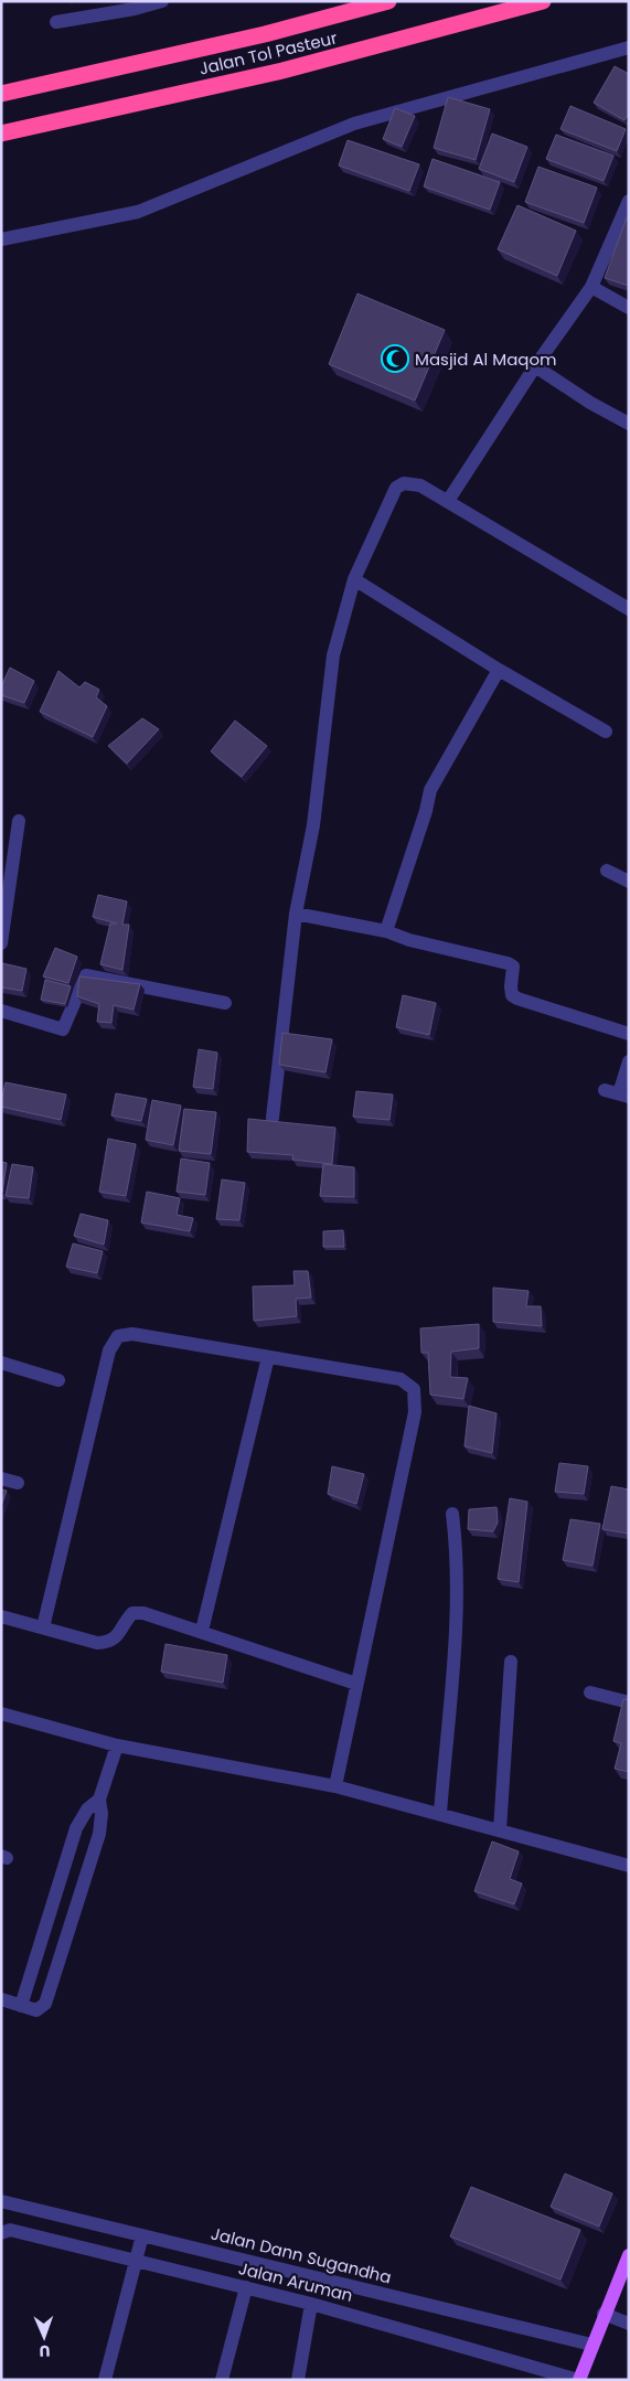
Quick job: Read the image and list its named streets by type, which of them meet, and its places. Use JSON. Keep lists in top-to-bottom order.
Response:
{
  "streets": {
    "highway": ["Jalan Tol Pasteur"],
    "street": ["Jalan Dann Sugandha", "Jalan Aruman"]
  },
  "places": {
    "mosque": ["Masjid Al Maqom"]
  },
  "north": "bottom"
}
